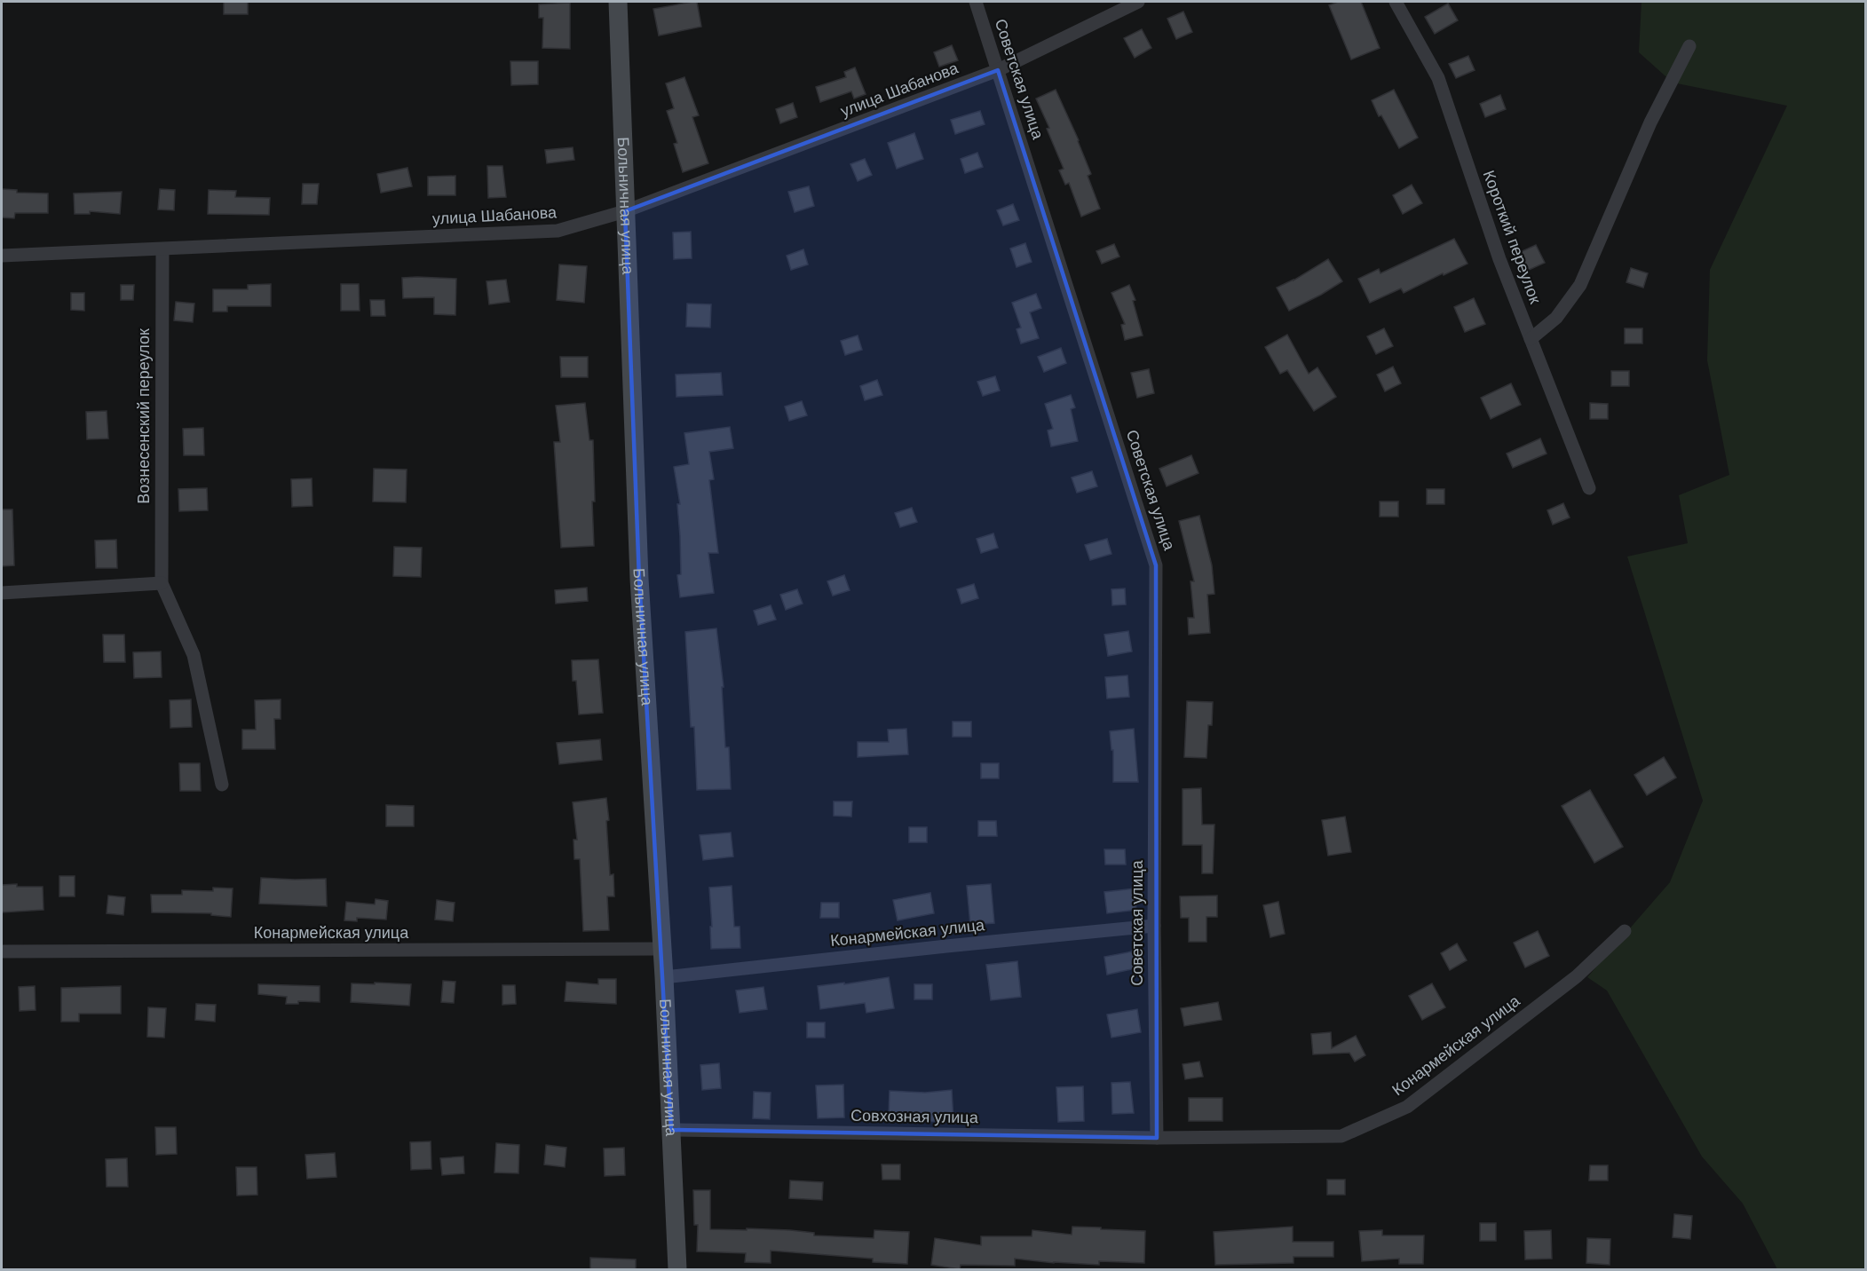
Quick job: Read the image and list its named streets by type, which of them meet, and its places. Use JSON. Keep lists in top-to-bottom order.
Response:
{
  "streets": {
    "street": [
      "Советская улица",
      "улица Шабанова",
      "Больничная улица",
      "Короткий переулок",
      "Вознесенский переулок",
      "Конармейская улица",
      "Совхозная улица"
    ]
  },
  "crossings": [
    ["Советская улица", "улица Шабанова"],
    ["Советская улица", "Конармейская улица"],
    ["Советская улица", "Совхозная улица"],
    ["улица Шабанова", "Больничная улица"],
    ["улица Шабанова", "Вознесенский переулок"],
    ["Больничная улица", "Конармейская улица"],
    ["Больничная улица", "Совхозная улица"],
    ["Конармейская улица", "Совхозная улица"]
  ]
}
